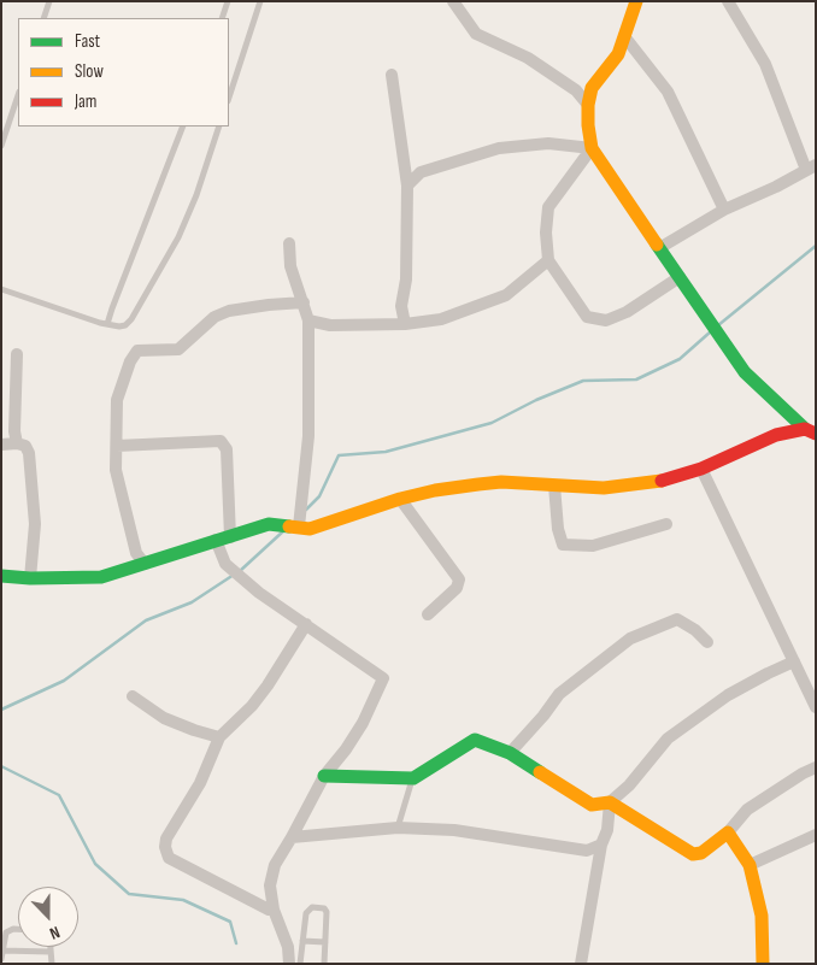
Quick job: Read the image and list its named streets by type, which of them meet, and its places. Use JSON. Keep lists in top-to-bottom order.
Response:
{
  "legend": ["Fast", "Slow", "Jam"],
  "north": "bottom"
}
